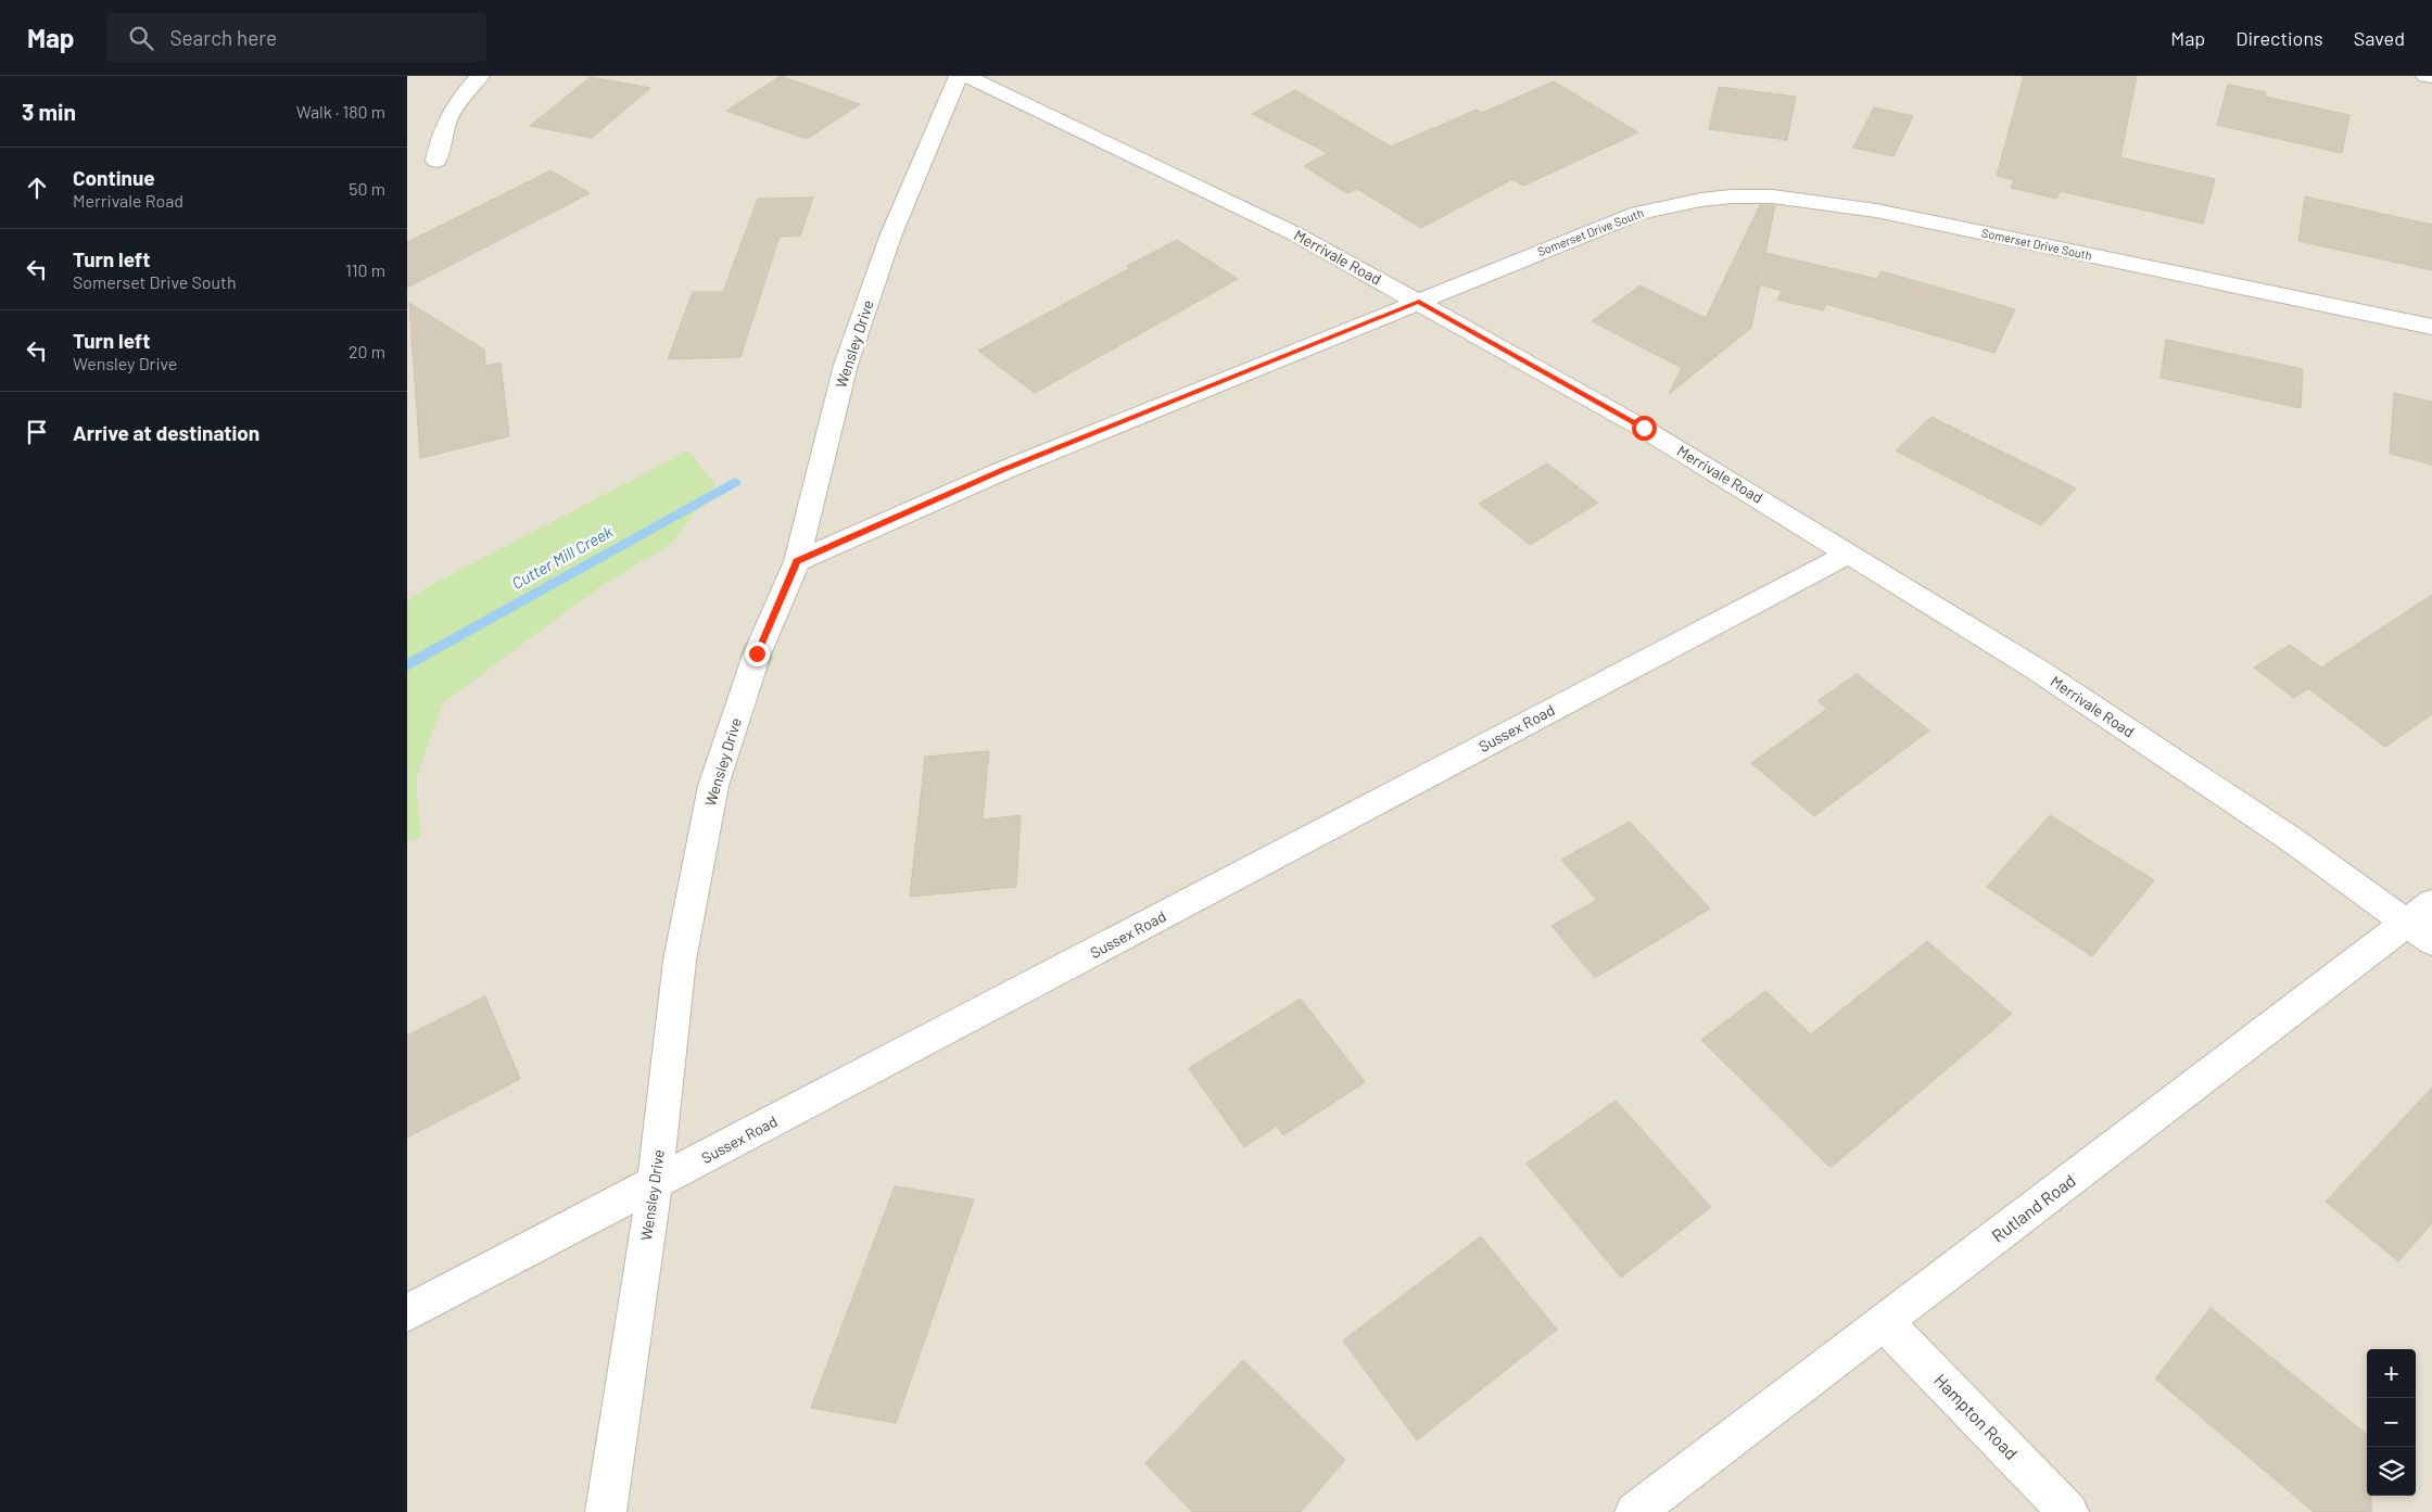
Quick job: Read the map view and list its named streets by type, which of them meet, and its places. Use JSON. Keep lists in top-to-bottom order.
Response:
{
  "streets": {
    "street": [
      "Somerset Drive South",
      "Merrivale Road",
      "Wensley Drive",
      "Sussex Road",
      "Rutland Road",
      "Hampton Road"
    ]
  },
  "crossings": [
    ["Somerset Drive South", "Merrivale Road"],
    ["Somerset Drive South", "Wensley Drive"],
    ["Merrivale Road", "Sussex Road"],
    ["Merrivale Road", "Rutland Road"],
    ["Wensley Drive", "Sussex Road"],
    ["Rutland Road", "Hampton Road"]
  ],
  "water": ["Cutter Mill Creek"],
  "page": {
    "header": "Map",
    "search": "Search here",
    "nav": ["Map", "Directions", "Saved"],
    "heading": ["3 min", "Walk · 180 m"],
    "list": [
      ["Continue", "Merrivale Road", "50 m"],
      ["Turn left", "Somerset Drive South", "110 m"],
      ["Turn left", "Wensley Drive", "20 m"],
      "Arrive at destination"
    ],
    "map_buttons": ["+", "−"]
  }
}
